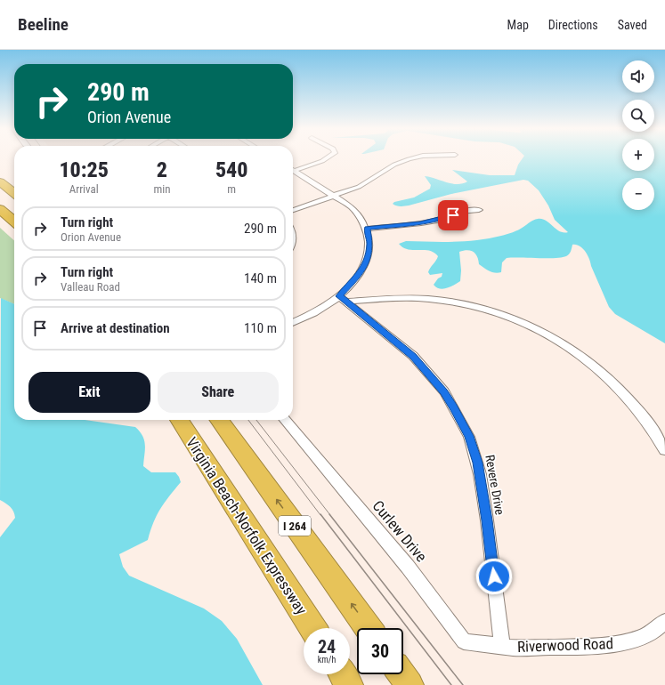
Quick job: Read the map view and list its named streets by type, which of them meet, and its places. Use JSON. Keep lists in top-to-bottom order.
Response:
{
  "streets": {
    "highway": ["Virginia Beach-Norfolk Expressway", "I 264"],
    "street": ["Revere Drive", "Curlew Drive", "Riverwood Road"]
  },
  "crossings": [
    ["Revere Drive", "Curlew Drive"],
    ["Revere Drive", "Riverwood Road"],
    ["Curlew Drive", "Riverwood Road"]
  ],
  "page": {
    "header": "Beeline",
    "nav": ["Map", "Directions", "Saved"],
    "map_buttons": ["+", "−"],
    "turn": ["290 m", "Orion Avenue"],
    "eta": [
      "10:25",
      "Arrival",
      "2",
      "min",
      "540",
      "m"
    ],
    "list": [
      {
        "name": "Turn right",
        "note": "Orion Avenue",
        "value": "290 m"
      },
      {
        "name": "Turn right",
        "note": "Valleau Road",
        "value": "140 m"
      },
      {
        "name": "Arrive at destination",
        "value": "110 m"
      }
    ],
    "buttons": ["Exit", "Share"],
    "speed": "24 km/h",
    "limit": "30"
  }
}
